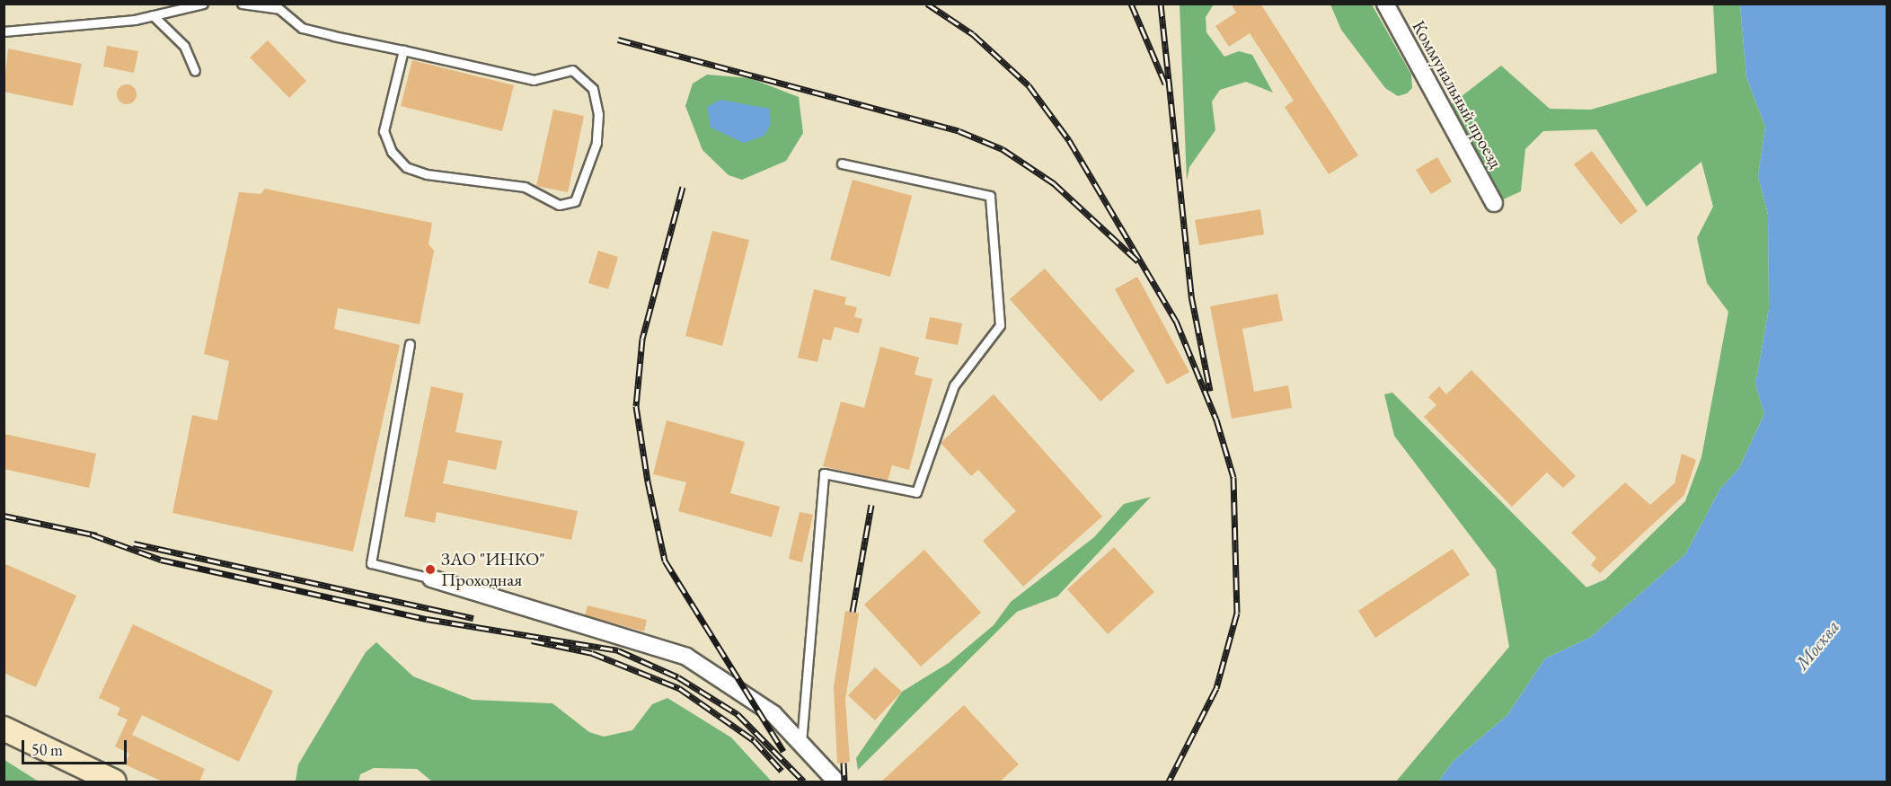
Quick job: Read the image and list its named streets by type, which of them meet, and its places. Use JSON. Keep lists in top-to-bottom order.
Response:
{
  "streets": {
    "street": ["Коммунальный проезд"]
  },
  "water": ["Москва"],
  "places": ["ЗАО \"ИНКО\" Проходная"],
  "scale_bar": "50 m"
}
